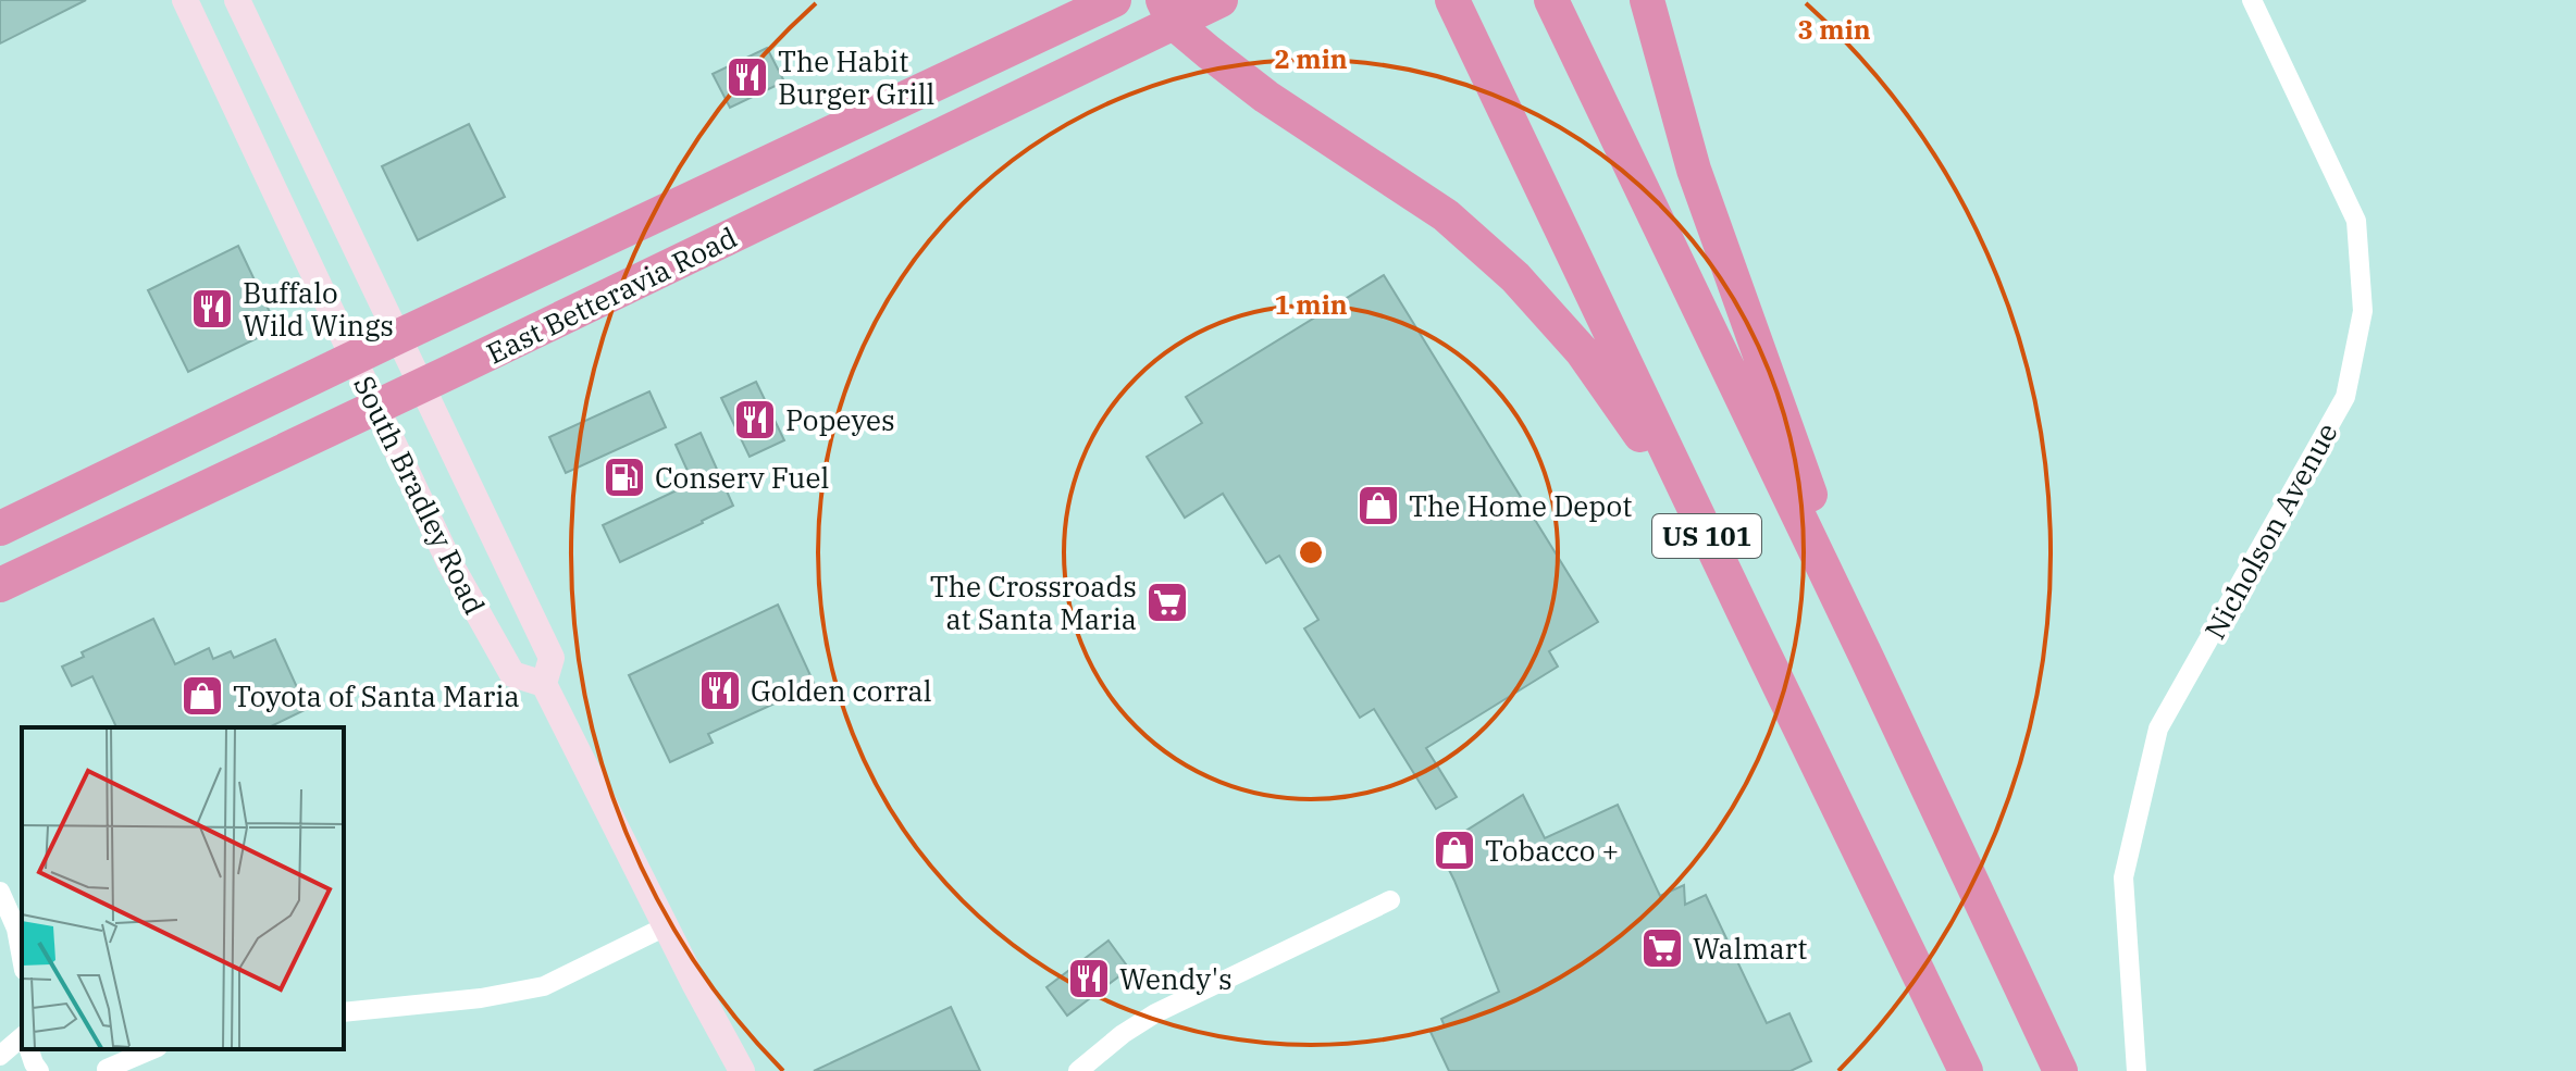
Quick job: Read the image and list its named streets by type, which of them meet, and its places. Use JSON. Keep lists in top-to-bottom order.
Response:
{
  "streets": {
    "highway": ["East Betteravia Road", "US 101"],
    "street": ["South Bradley Road", "Nicholson Avenue"]
  },
  "crossings": [
    ["East Betteravia Road", "South Bradley Road"]
  ],
  "places": {
    "restaurant": [
      "The Habit Burger Grill",
      "Buffalo Wild Wings",
      "Popeyes",
      "Golden corral",
      "Wendy's"
    ],
    "fuel station": ["Conserv Fuel"],
    "shop": ["The Home Depot", "Toyota of Santa Maria", "Tobacco +"],
    "supermarket": ["The Crossroads at Santa Maria", "Walmart"]
  },
  "rings": ["3 min", "2 min", "1 min"]
}
